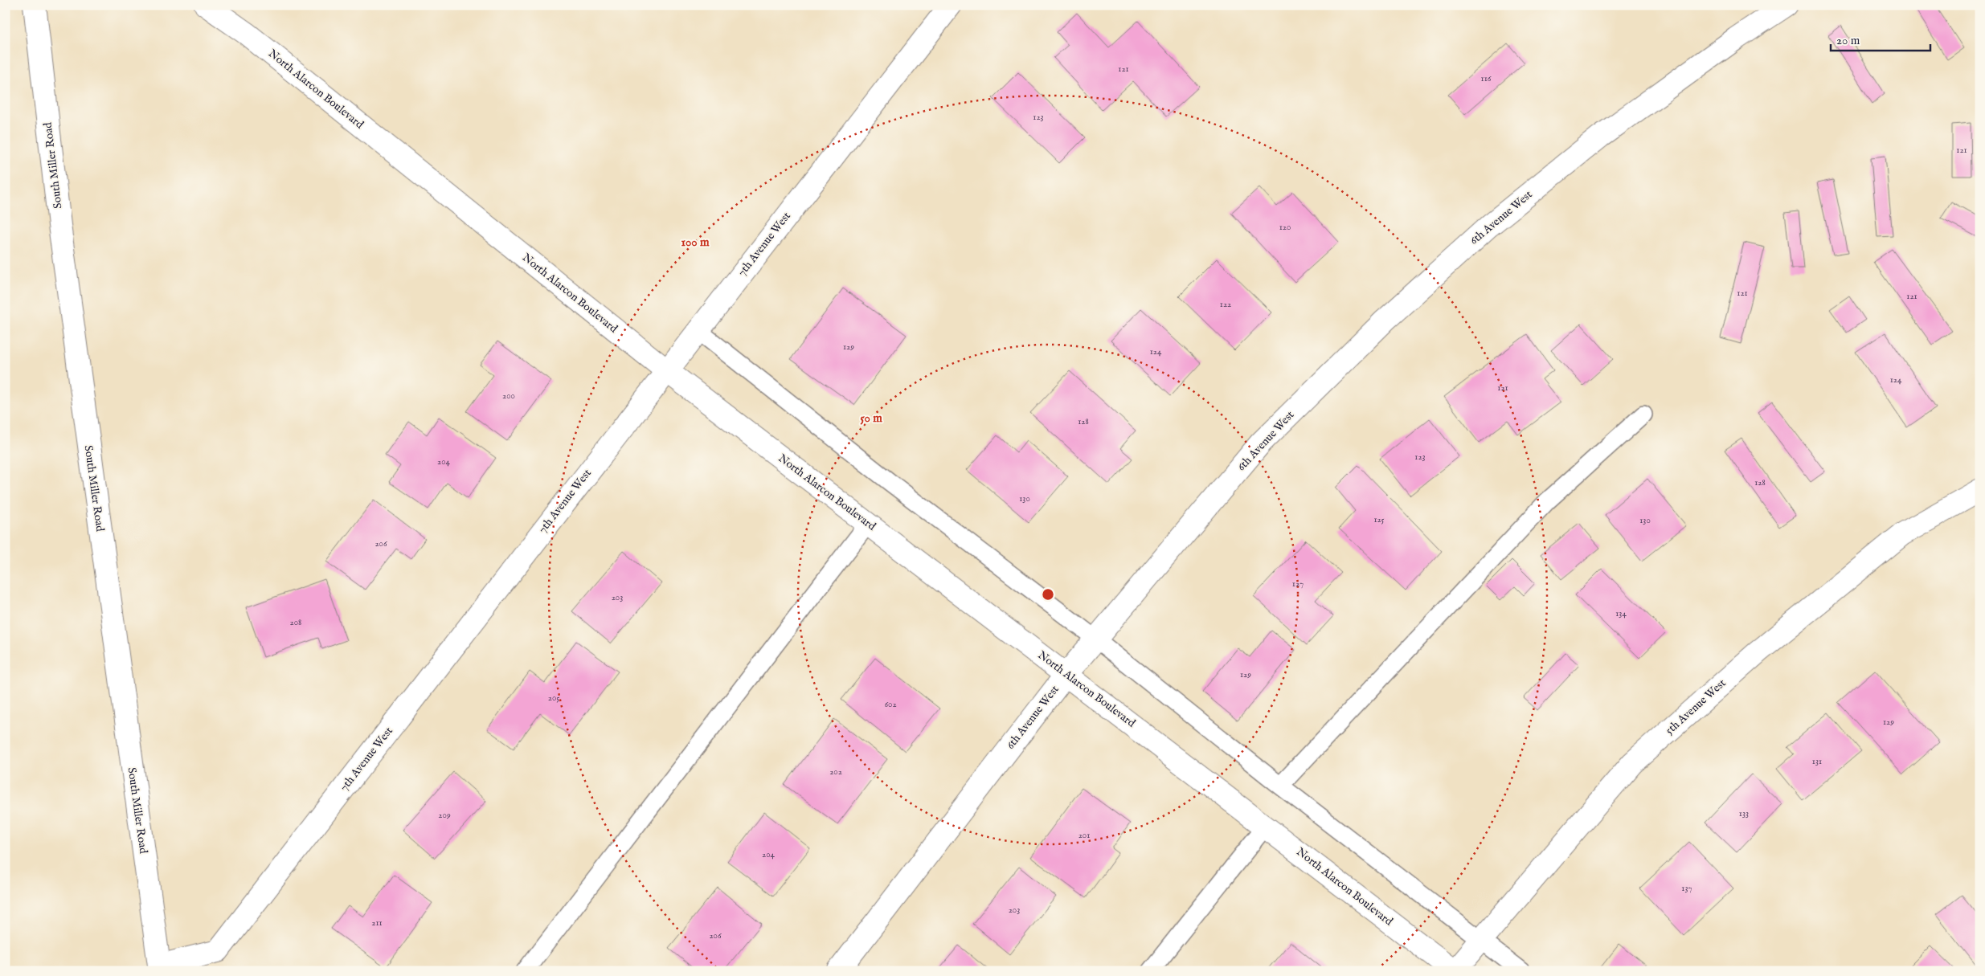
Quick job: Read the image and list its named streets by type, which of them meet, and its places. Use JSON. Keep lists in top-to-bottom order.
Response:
{
  "streets": {
    "street": [
      "North Alarcon Boulevard",
      "South Miller Road",
      "6th Avenue West",
      "7th Avenue West",
      "5th Avenue West"
    ]
  },
  "crossings": [
    ["North Alarcon Boulevard", "6th Avenue West"],
    ["North Alarcon Boulevard", "7th Avenue West"],
    ["North Alarcon Boulevard", "5th Avenue West"],
    ["South Miller Road", "7th Avenue West"]
  ],
  "house_numbers": [
    "121",
    "116",
    "123",
    "121",
    "120",
    "121",
    "121",
    "122",
    "129",
    "124",
    "124",
    "121",
    "200",
    "128",
    "123",
    "204",
    "128",
    "130",
    "125",
    "130",
    "206",
    "127",
    "203",
    "134",
    "208",
    "129",
    "205",
    "602",
    "129",
    "131",
    "202",
    "133",
    "209",
    "201",
    "204",
    "137",
    "203",
    "211",
    "206"
  ],
  "scale_bar": "20 m",
  "rings": ["100 m", "50 m"]
}
